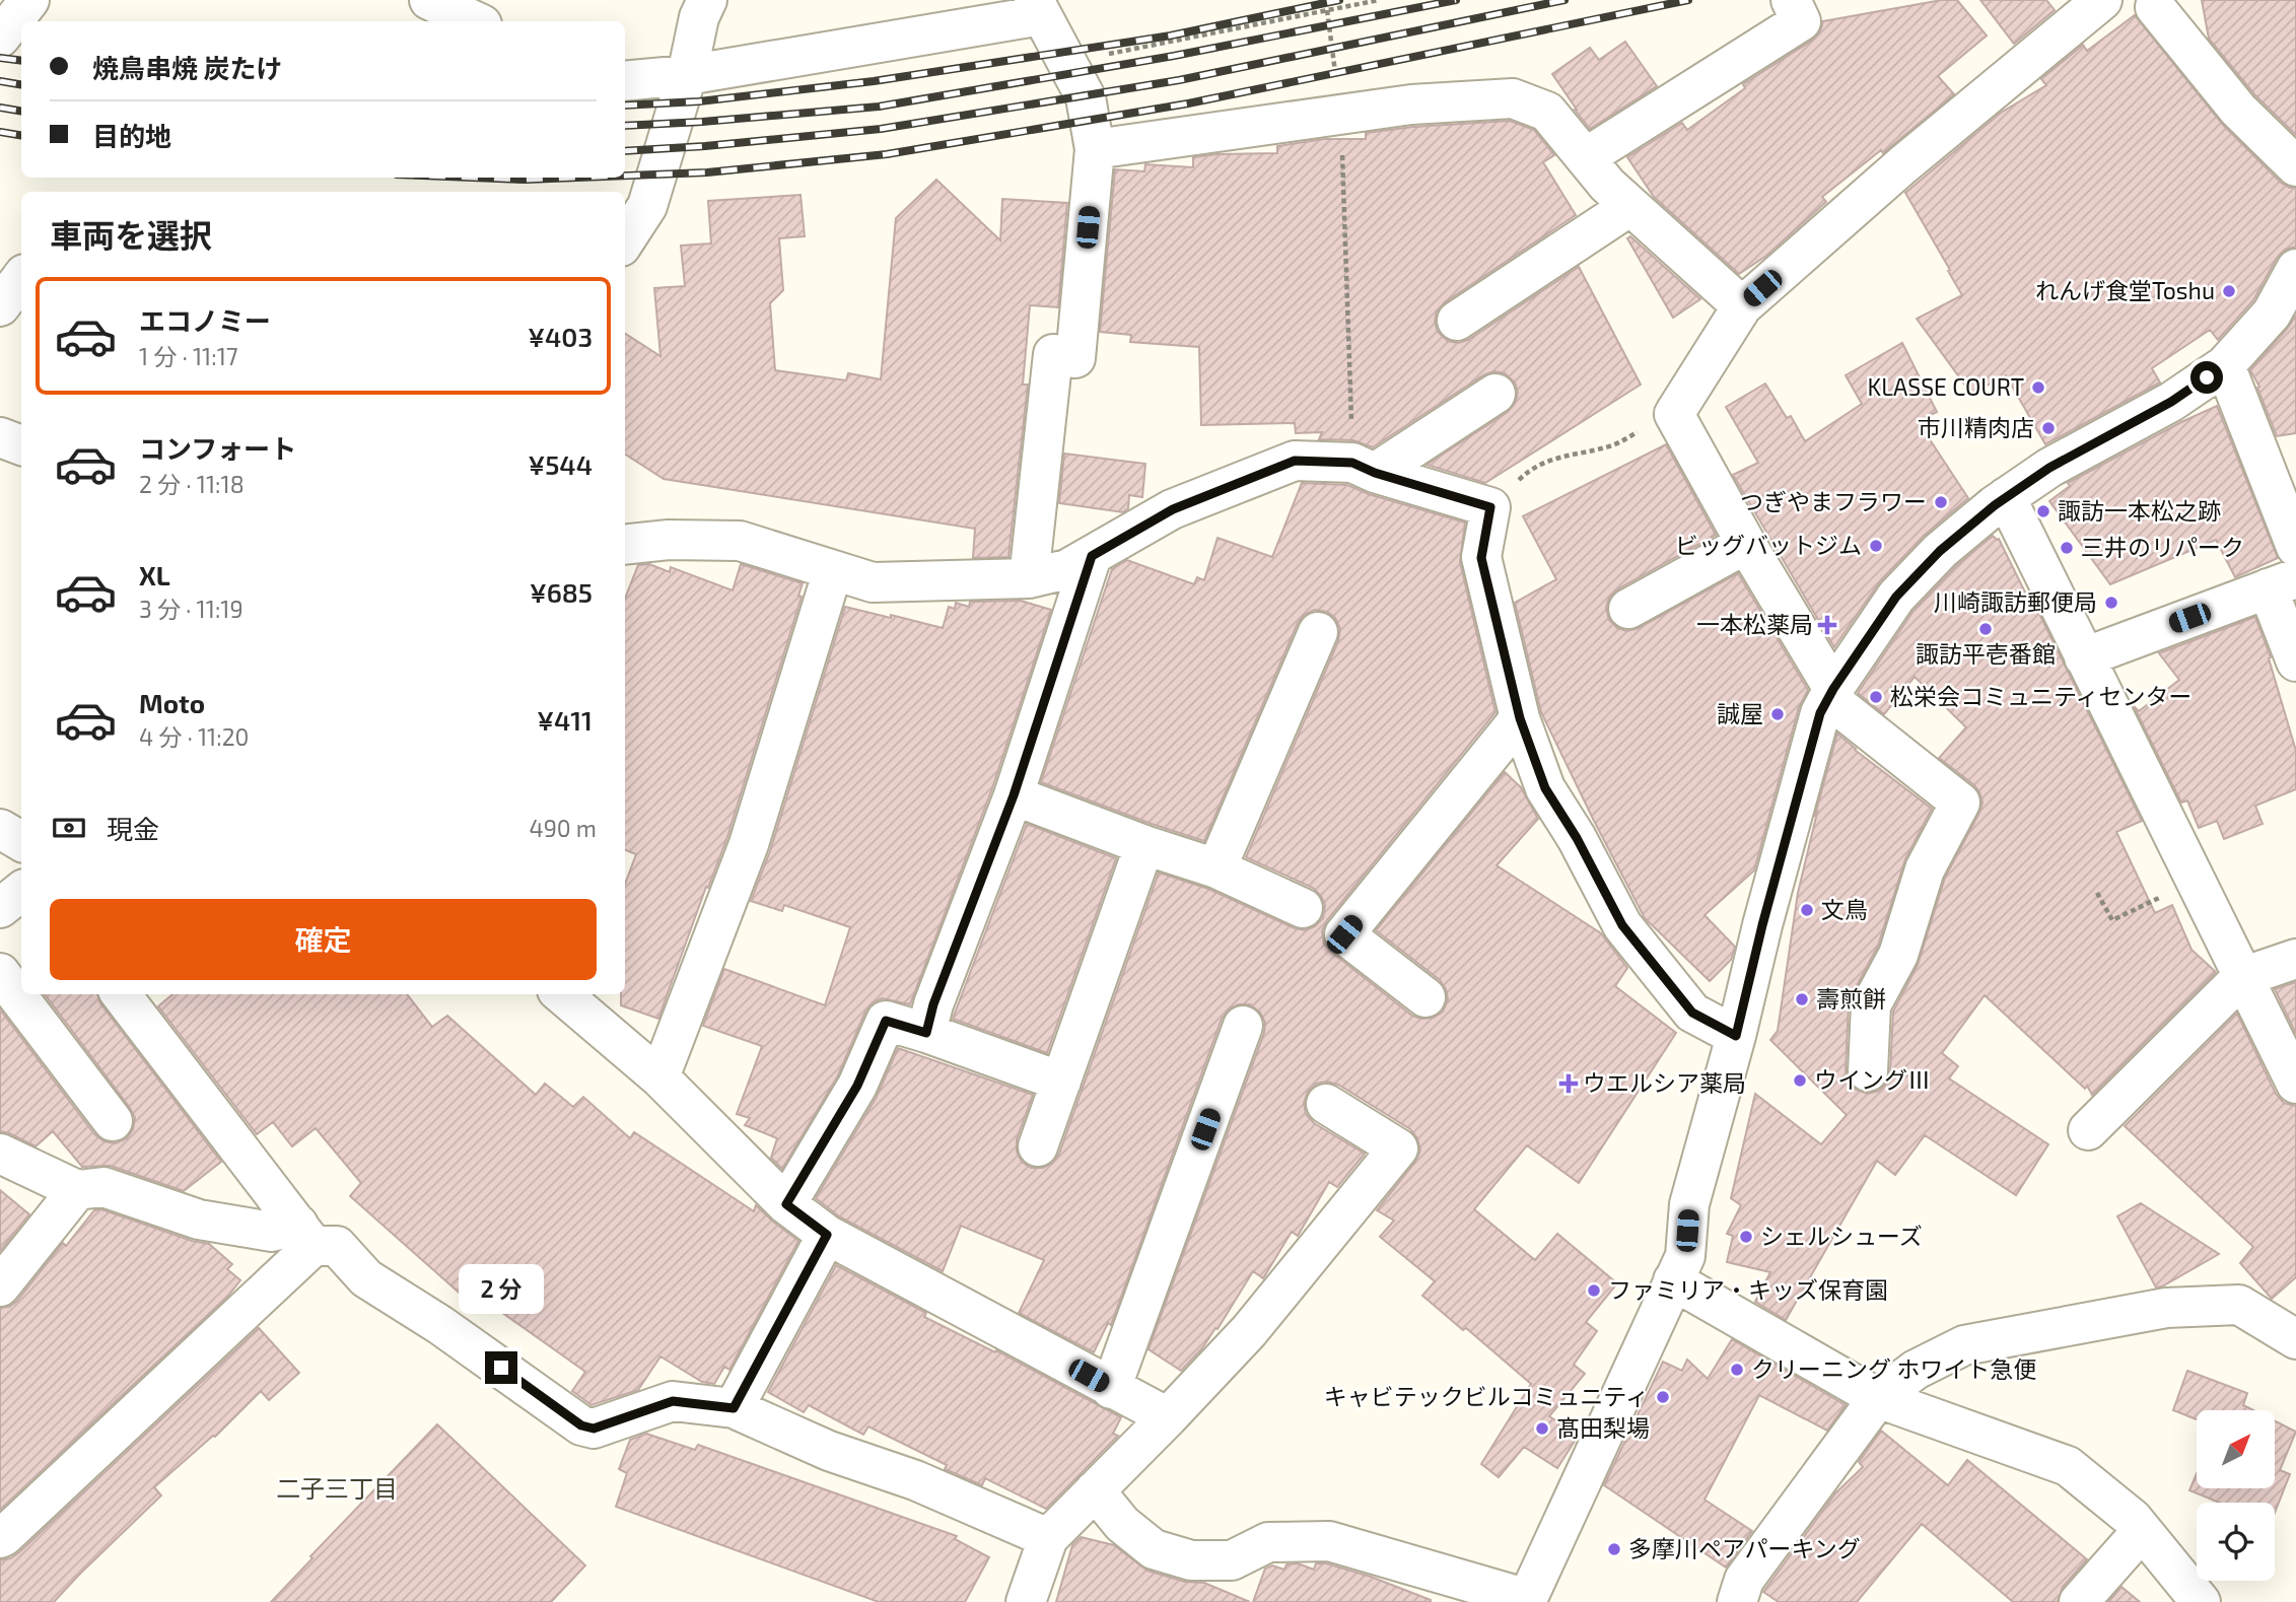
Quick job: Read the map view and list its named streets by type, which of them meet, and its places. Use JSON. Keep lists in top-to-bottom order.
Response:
{
  "districts": ["二子三丁目"],
  "places": {
    "other": [
      "れんげ食堂Toshu",
      "KLASSE COURT",
      "市川精肉店",
      "つぎやまフラワー",
      "諏訪一本松之跡",
      "ビッグバットジム",
      "三井のリパーク",
      "川崎諏訪郵便局",
      "諏訪平壱番館",
      "松栄会コミュニティセンター",
      "誠屋",
      "文鳥",
      "壽煎餅",
      "ウイングⅢ",
      "シェルシューズ",
      "ファミリア・キッズ保育園",
      "クリーニング ホワイト急便",
      "キャビテックビルコミュニティ",
      "髙田梨場",
      "多摩川ペアパーキング"
    ],
    "health": ["一本松薬局", "ウエルシア薬局"]
  },
  "north": "top right",
  "page": {
    "banner": ["焼鳥串焼 炭たけ", "目的地"],
    "heading": "車両を選択",
    "list": [
      {
        "name": "エコノミー",
        "note": "1 分 · 11:17",
        "value": "¥403"
      },
      {
        "name": "コンフォート",
        "note": "2 分 · 11:18",
        "value": "¥544"
      },
      {
        "name": "XL",
        "note": "3 分 · 11:19",
        "value": "¥685"
      },
      {
        "name": "Moto",
        "note": "4 分 · 11:20",
        "value": "¥411"
      }
    ],
    "pay": ["現金", "490 m"],
    "buttons": "確定",
    "bubble": "2 分"
  }
}
